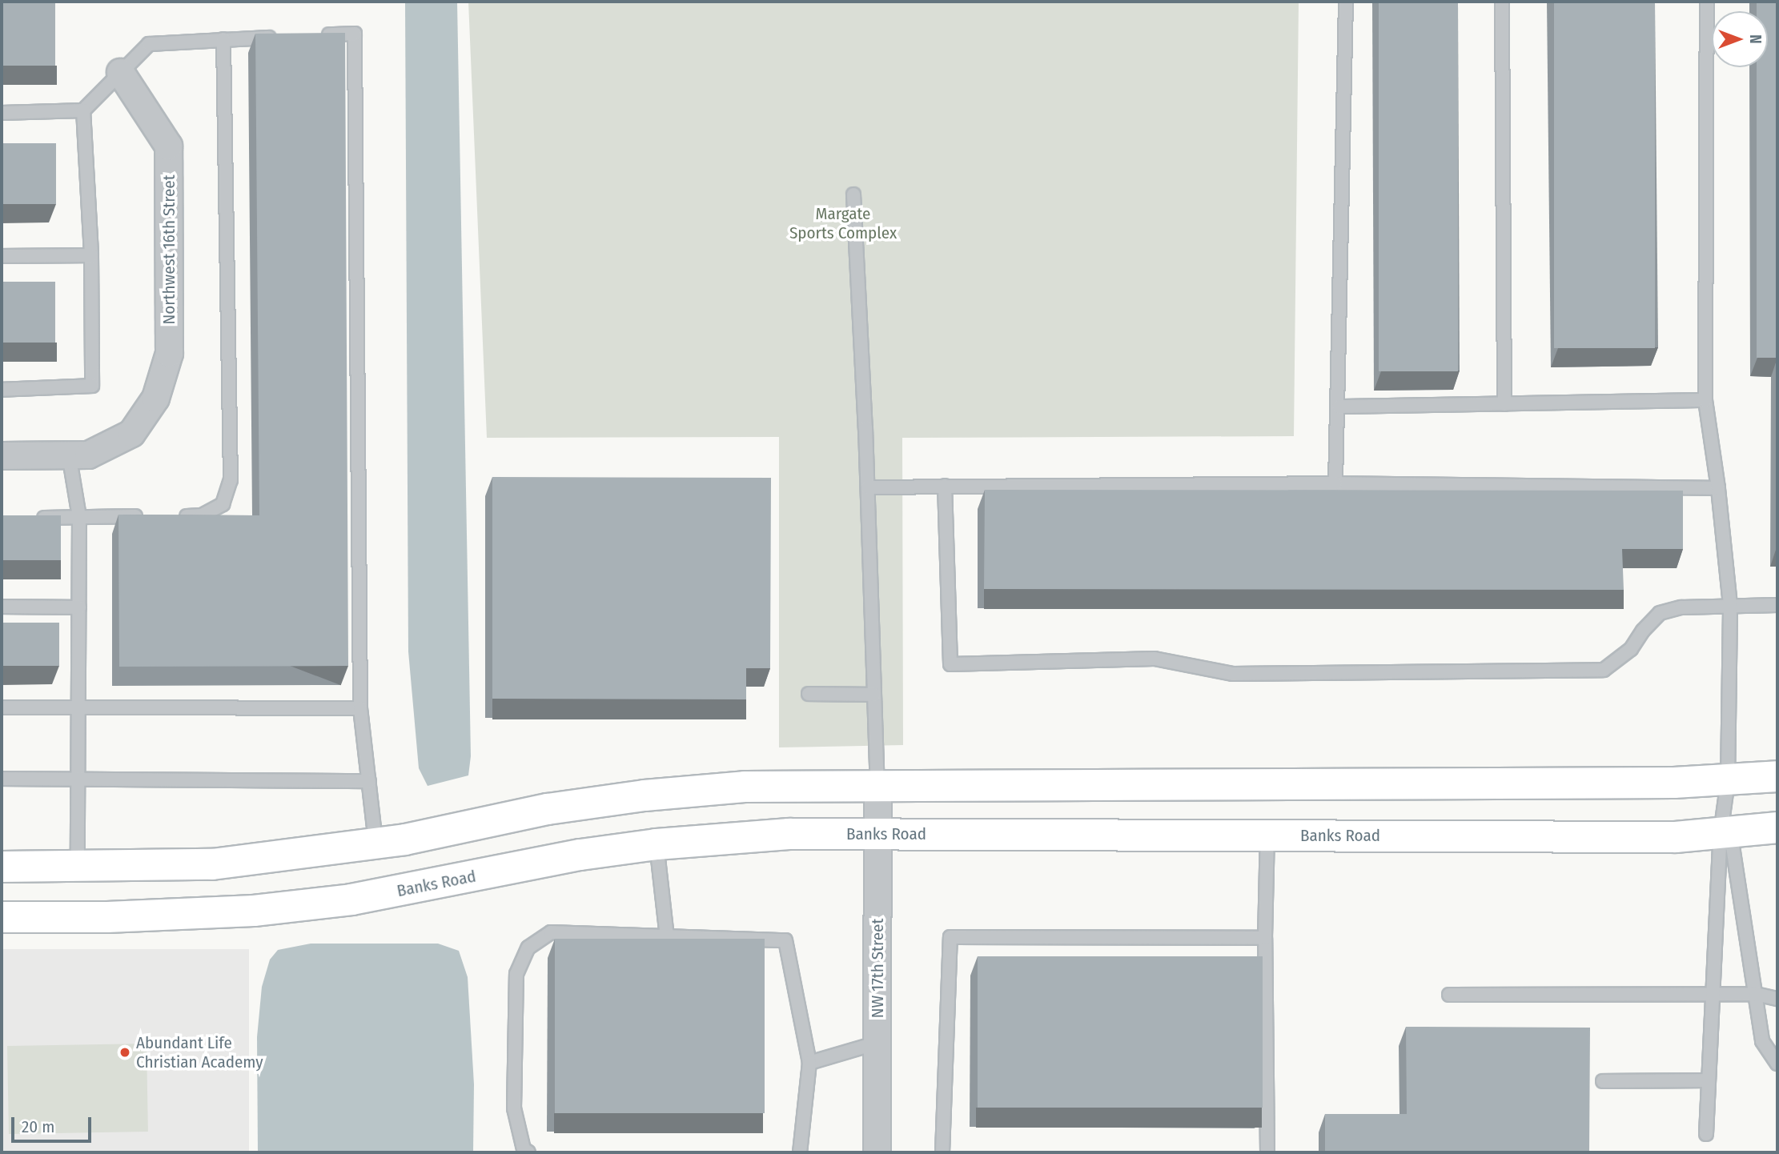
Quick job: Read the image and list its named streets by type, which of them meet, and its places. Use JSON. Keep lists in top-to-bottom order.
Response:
{
  "streets": {
    "street": ["Northwest 16th Street", "Banks Road", "NW 17th Street"]
  },
  "crossings": [
    ["Banks Road", "NW 17th Street"]
  ],
  "parks": ["Margate Sports Complex"],
  "places": ["Abundant Life Christian Academy"],
  "scale_bar": "20 m",
  "north": "right"
}
